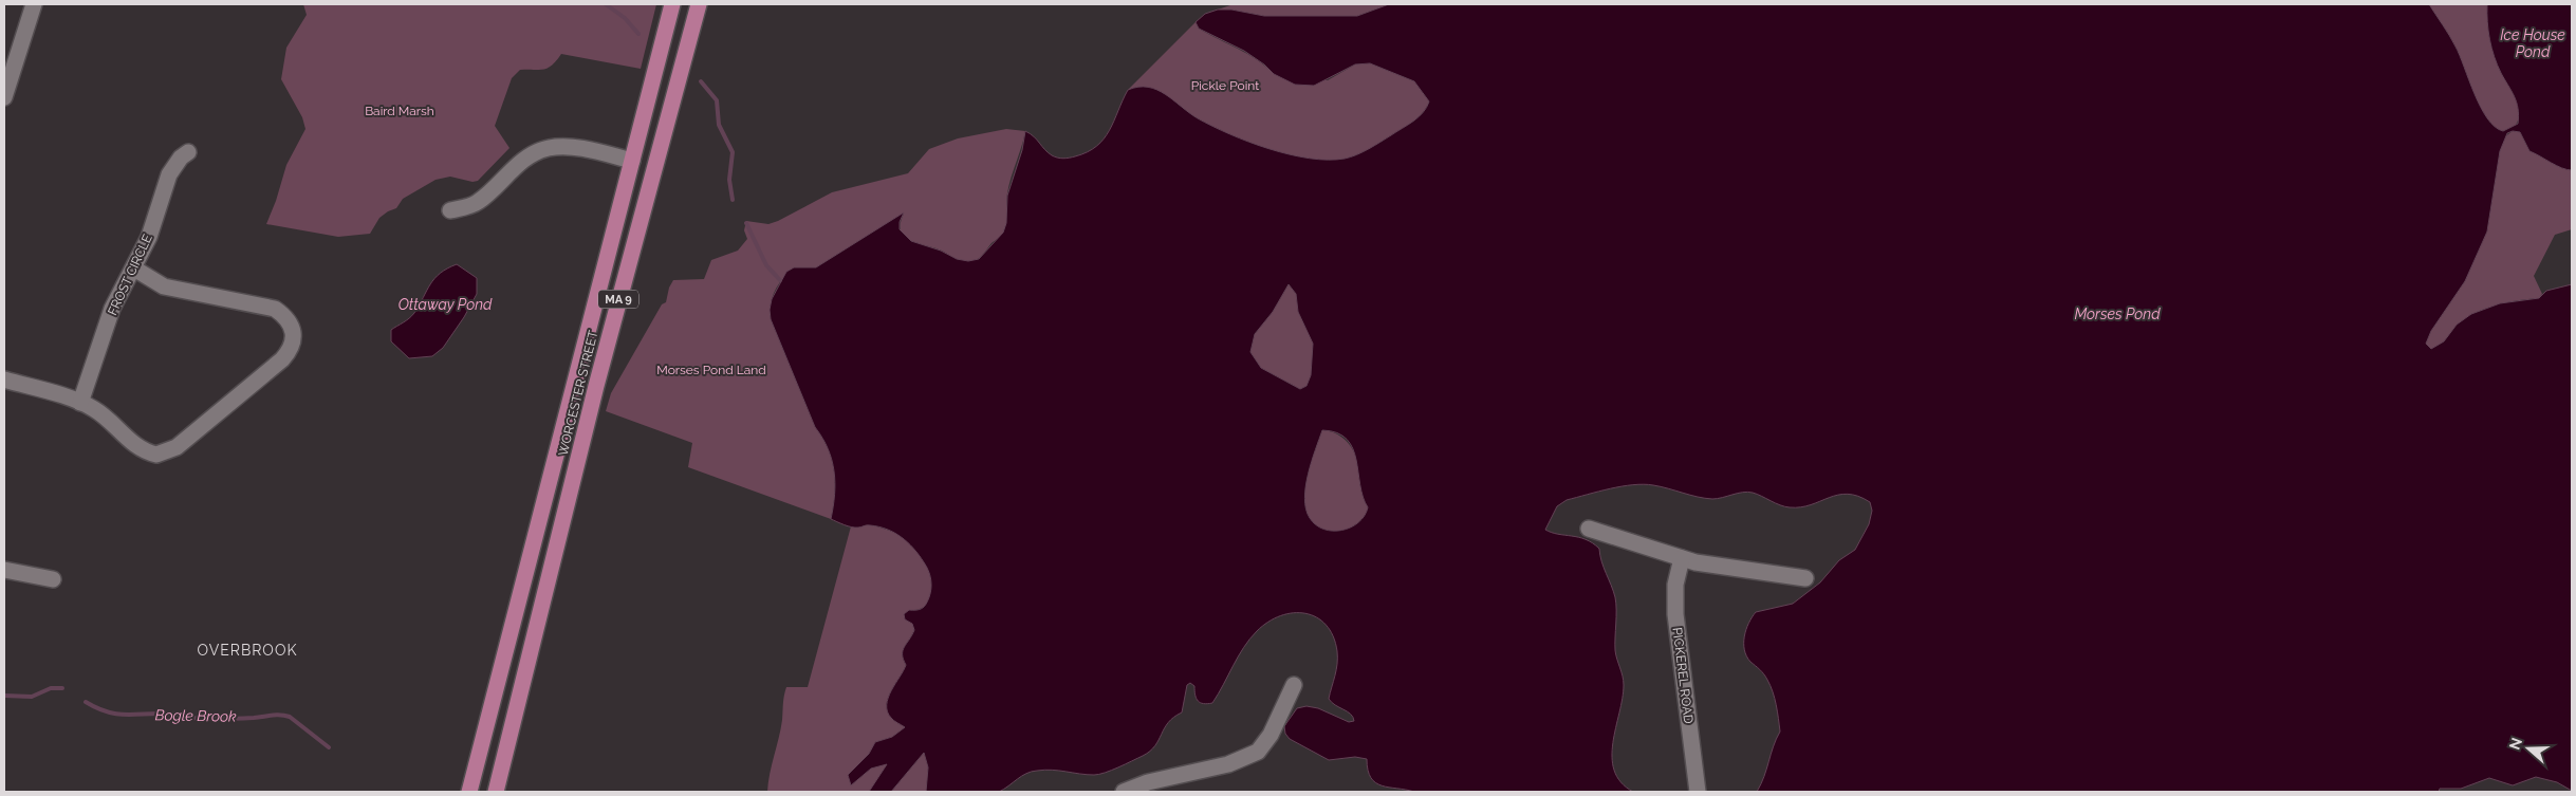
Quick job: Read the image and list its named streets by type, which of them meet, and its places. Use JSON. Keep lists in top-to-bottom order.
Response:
{
  "streets": {
    "highway": ["MA 9", "WORCESTER STREET"],
    "street": ["FROST CIRCLE", "PICKEREL ROAD"]
  },
  "districts": ["OVERBROOK"],
  "water": [
    "Ice House Pond",
    "Ottaway Pond",
    "Morses Pond",
    "Bogle Brook"
  ],
  "parks": ["Pickle Point", "Baird Marsh", "Morses Pond Land"],
  "north": "left"
}
